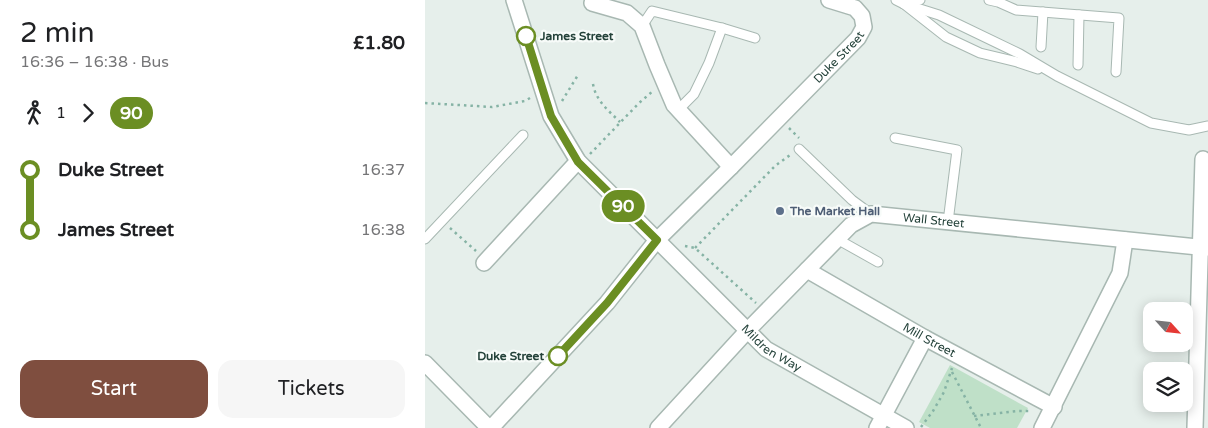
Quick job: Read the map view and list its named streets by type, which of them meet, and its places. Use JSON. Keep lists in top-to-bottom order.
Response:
{
  "streets": {
    "street": [
      "Duke Street",
      "Wall Street",
      "Mill Street",
      "Mildren Way"
    ]
  },
  "crossings": [
    ["Duke Street", "Mildren Way"]
  ],
  "places": ["James Street", "The Market Hall", "Duke Street"],
  "lines": ["bus line 90"],
  "north": "bottom right",
  "page": {
    "heading": ["2 min", "16:36 – 16:38 · Bus", "£1.80"],
    "on_map": "90",
    "legs": ["1", "90"],
    "list": [
      {
        "name": "Duke Street",
        "value": "16:37"
      },
      {
        "name": "James Street",
        "value": "16:38"
      }
    ],
    "buttons": ["Start", "Tickets"]
  }
}
